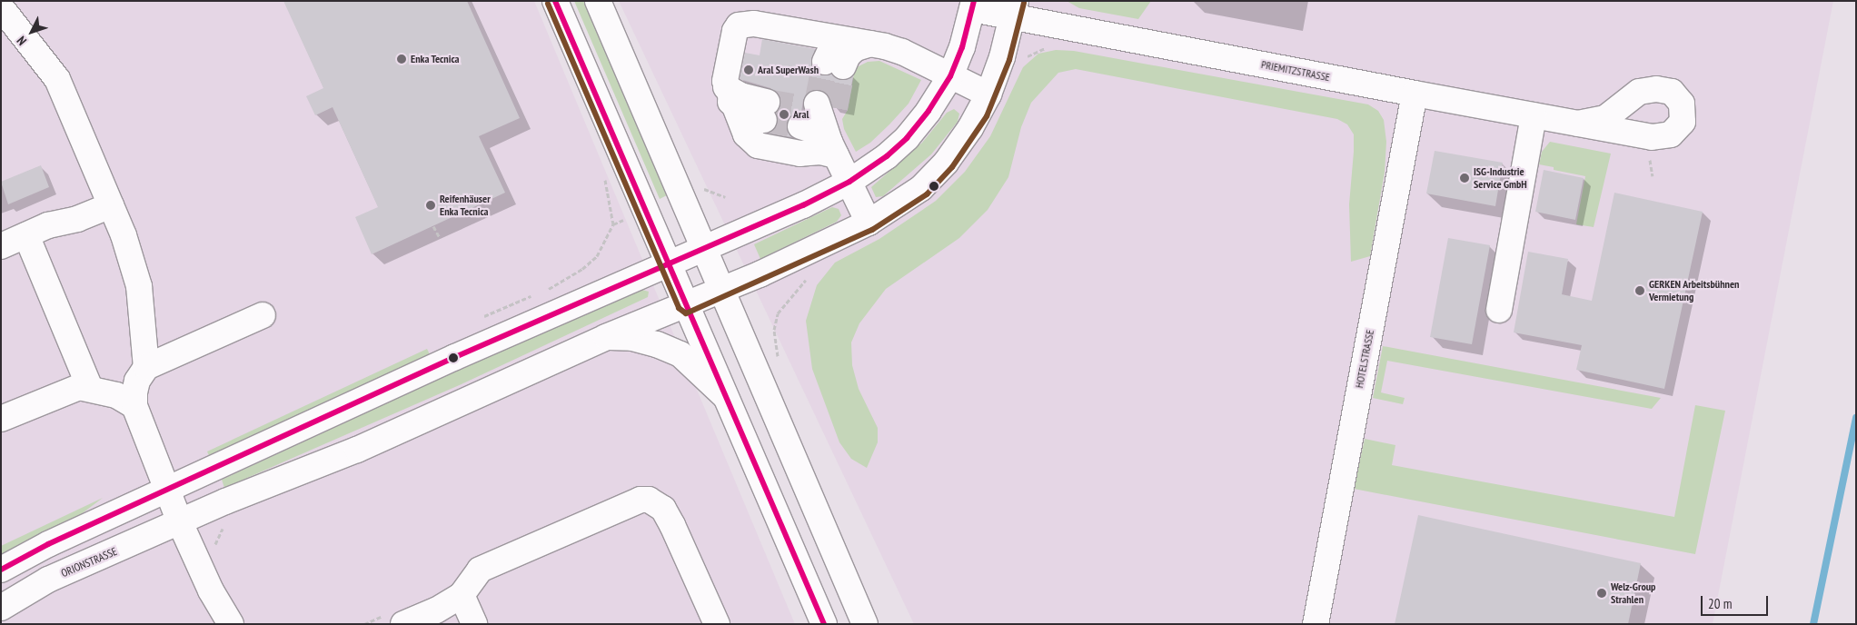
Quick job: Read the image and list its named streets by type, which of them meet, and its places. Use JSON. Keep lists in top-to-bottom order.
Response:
{
  "streets": {
    "street": ["PRIEMITZSTRASSE", "HOTELSTRASSE", "ORIONSTRASSE"]
  },
  "crossings": [
    ["PRIEMITZSTRASSE", "HOTELSTRASSE"],
    ["PRIEMITZSTRASSE", "ORIONSTRASSE"]
  ],
  "places": [
    "Enka Tecnica",
    "Aral SuperWash",
    "Aral",
    "ISG-Industrie Service GmbH",
    "Reifenhäuser Enka Tecnica",
    "GERKEN Arbeitsbühnen Vermietung",
    "Welz-Group Strahlen"
  ],
  "scale_bar": "20 m",
  "north": "bottom left"
}
